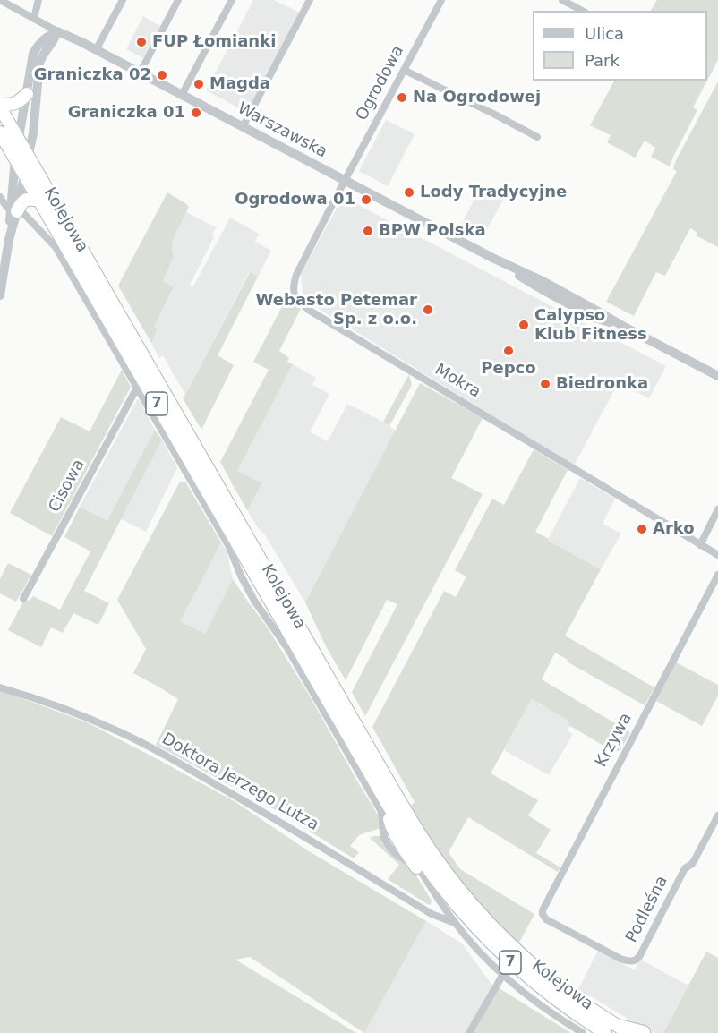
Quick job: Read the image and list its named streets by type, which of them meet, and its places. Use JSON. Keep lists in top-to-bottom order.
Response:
{
  "streets": {
    "highway": ["Kolejowa", "7"],
    "street": [
      "Ogrodowa",
      "Warszawska",
      "Mokra",
      "Cisowa",
      "Krzywa",
      "Doktora Jerzego Lutza",
      "Podleśna"
    ]
  },
  "crossings": [
    ["Ogrodowa", "Warszawska"],
    ["Ogrodowa", "Mokra"],
    ["Warszawska", "Mokra"],
    ["Kolejowa", "Doktora Jerzego Lutza"],
    ["Krzywa", "Podleśna"]
  ],
  "places": [
    "FUP Łomianki",
    "Graniczka 02",
    "Magda",
    "Na Ogrodowej",
    "Graniczka 01",
    "Lody Tradycyjne",
    "Ogrodowa 01",
    "BPW Polska",
    "Webasto Petemar Sp. z o.o.",
    "Calypso Klub Fitness",
    "Pepco",
    "Biedronka",
    "Arko"
  ],
  "legend": ["Ulica", "Park"]
}
